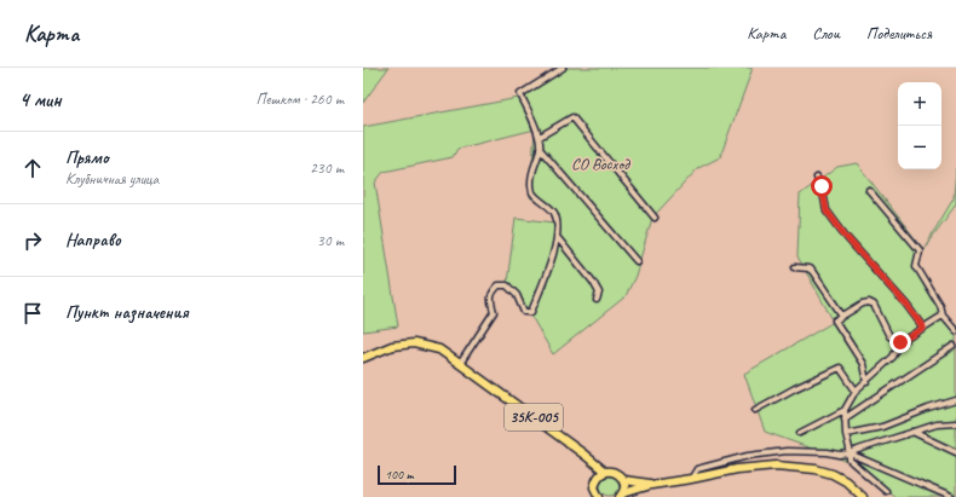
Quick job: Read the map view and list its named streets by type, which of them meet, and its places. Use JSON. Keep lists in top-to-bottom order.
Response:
{
  "streets": {
    "main road": ["35К-005"]
  },
  "parks": ["СО Восход"],
  "scale_bar": "100 m",
  "page": {
    "header": "Карта",
    "nav": ["Карта", "Слои", "Поделиться"],
    "heading": ["4 мин", "Пешком · 260 m"],
    "map_buttons": ["+", "−"],
    "list": [
      ["Прямо", "Клубничная улица", "230 m"],
      ["Направо", "30 m"],
      "Пункт назначения"
    ],
    "scale": "100 m"
  }
}
